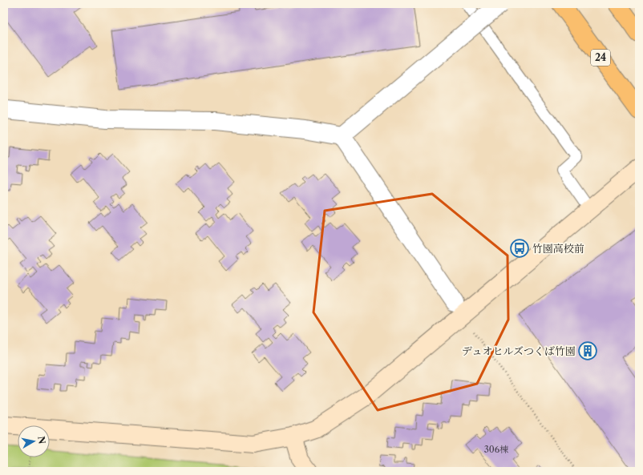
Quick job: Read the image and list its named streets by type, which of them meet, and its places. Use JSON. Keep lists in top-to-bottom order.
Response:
{
  "streets": {
    "main road": ["24"]
  },
  "places": {
    "bus stop": ["竹園高校前"],
    "building": ["デュオヒルズつくば竹園"]
  },
  "house_numbers": ["306棟"],
  "north": "right"
}
